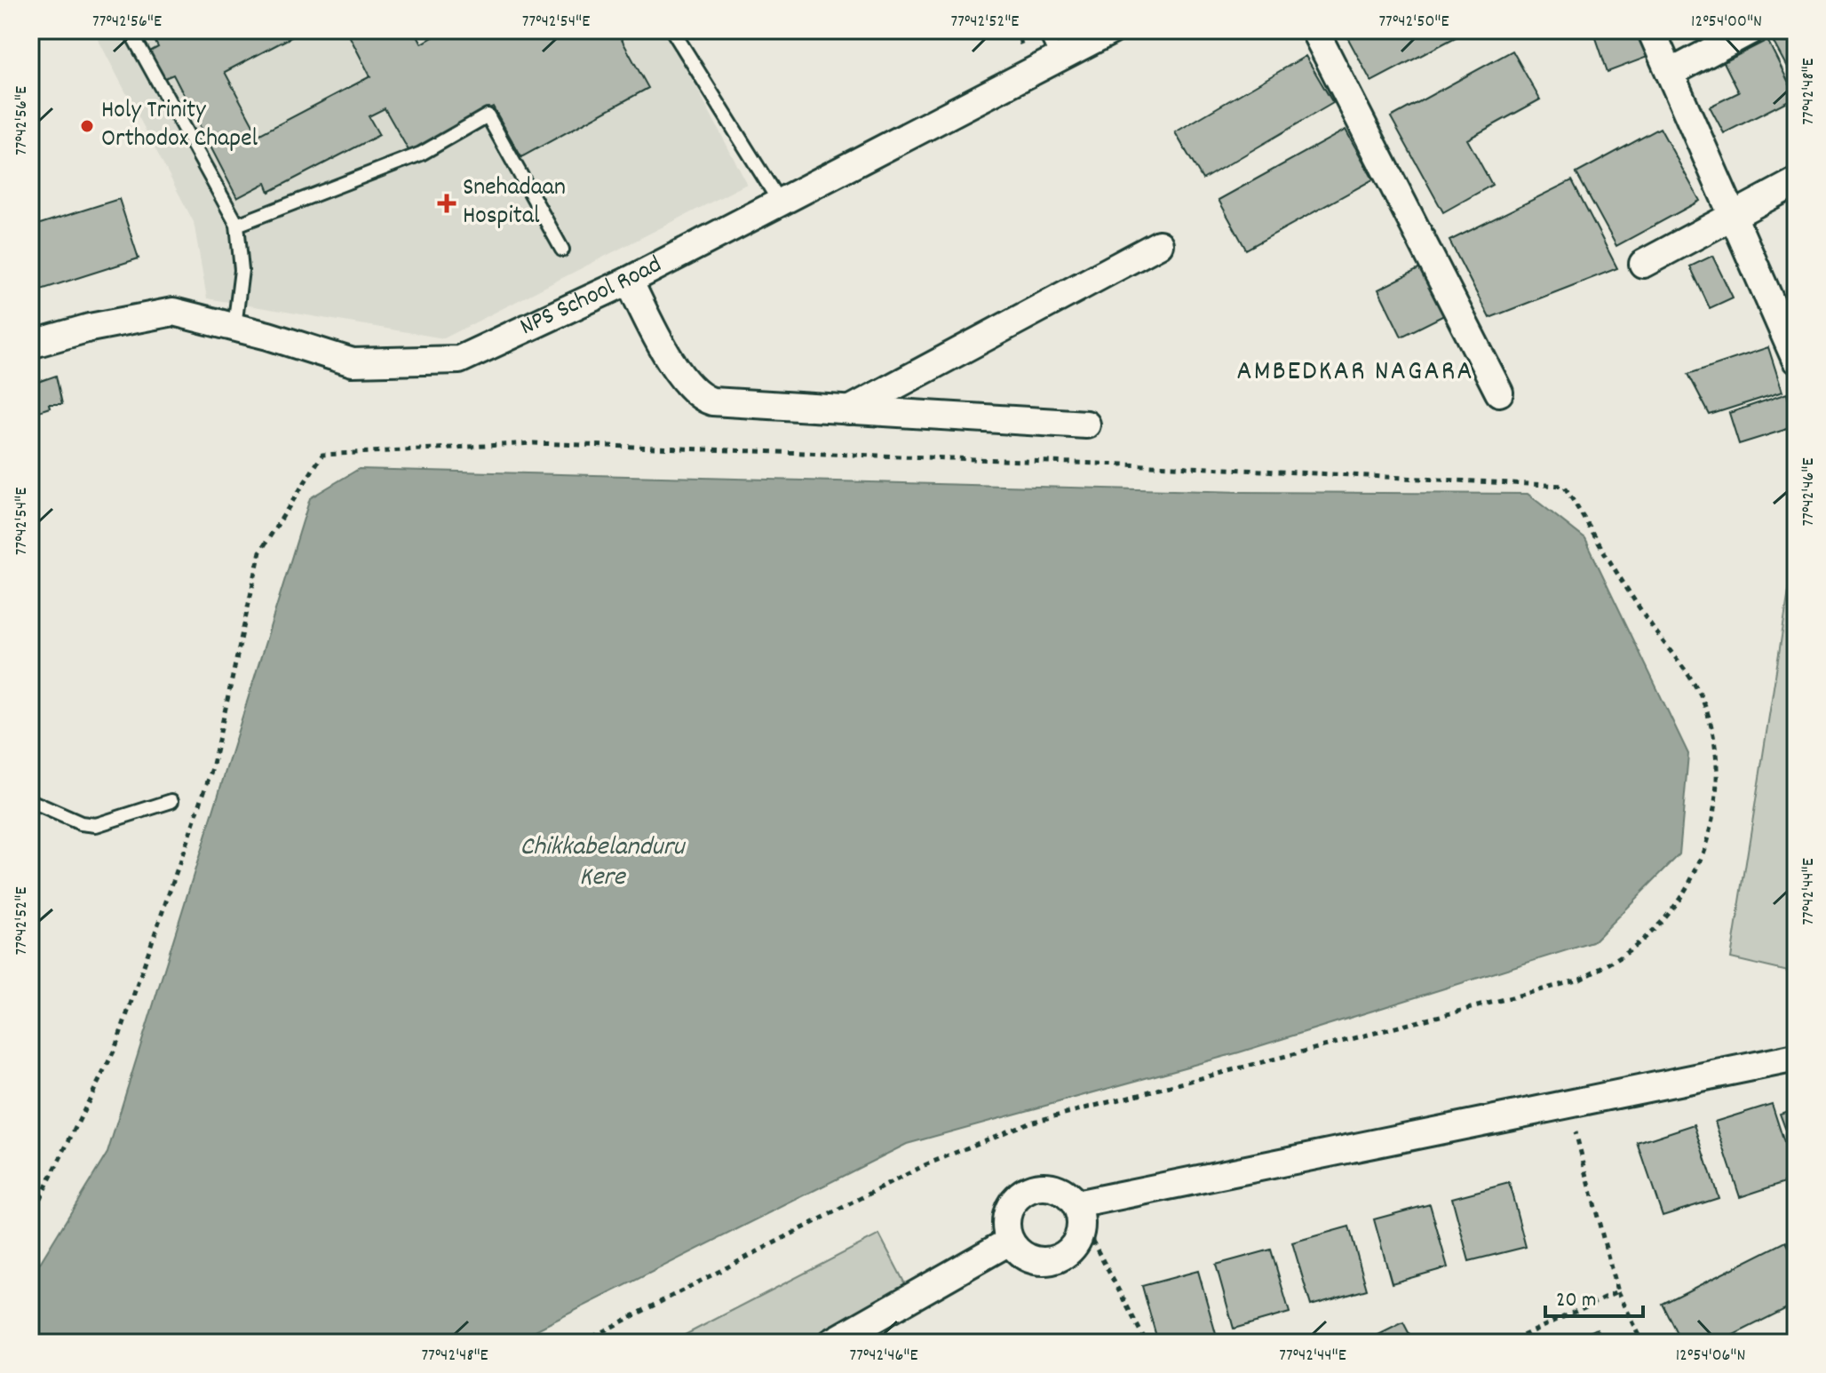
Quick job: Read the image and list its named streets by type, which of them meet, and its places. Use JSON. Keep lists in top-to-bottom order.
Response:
{
  "streets": {
    "street": ["NPS School Road"]
  },
  "districts": ["AMBEDKAR NAGARA"],
  "water": ["Chikkabelanduru Kere"],
  "places": {
    "other": ["Holy Trinity Orthodox Chapel"],
    "health": ["Snehadaan Hospital"]
  },
  "scale_bar": "20 m",
  "coordinates": [
    "77°42'56\"E",
    "77°42'54\"E",
    "77°42'52\"E",
    "77°42'50\"E",
    "12°54'00\"N",
    "77°42'48\"E",
    "77°42'46\"E",
    "77°42'44\"E",
    "12°54'06\"N"
  ]
}
